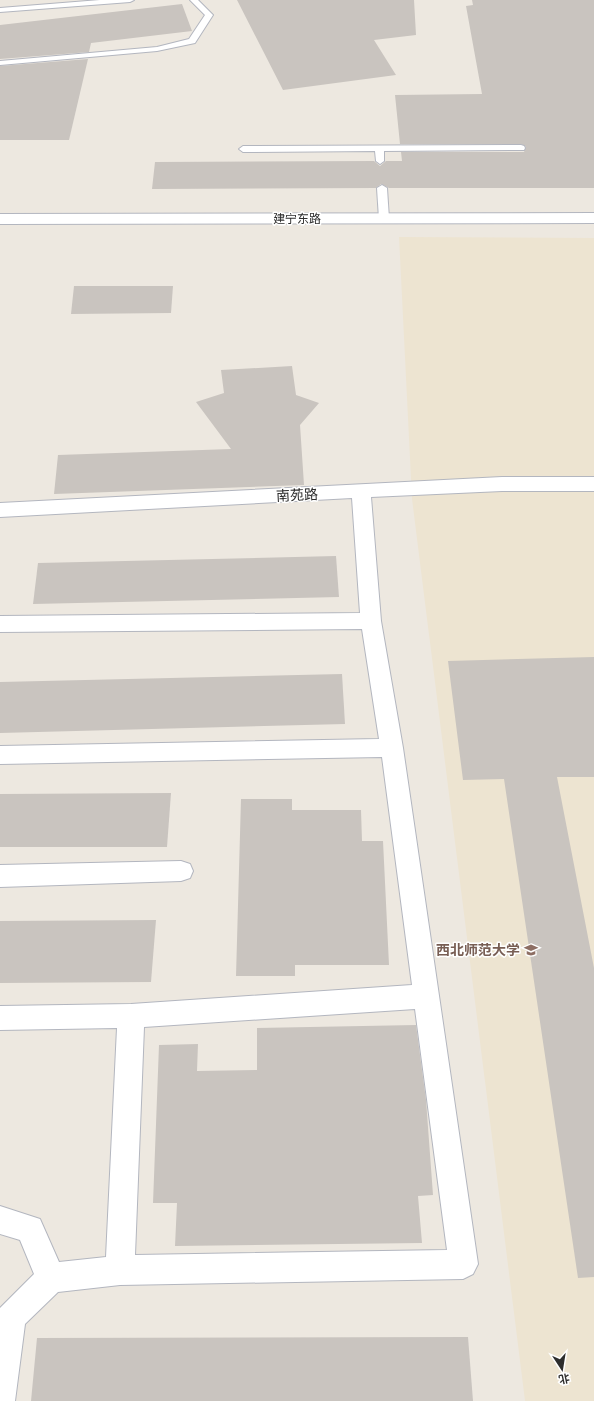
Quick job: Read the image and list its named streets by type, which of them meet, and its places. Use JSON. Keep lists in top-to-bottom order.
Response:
{
  "streets": {
    "street": ["建宁东路", "南苑路"]
  },
  "places": {
    "school or university": ["西北师范大学"]
  },
  "north": "bottom"
}
